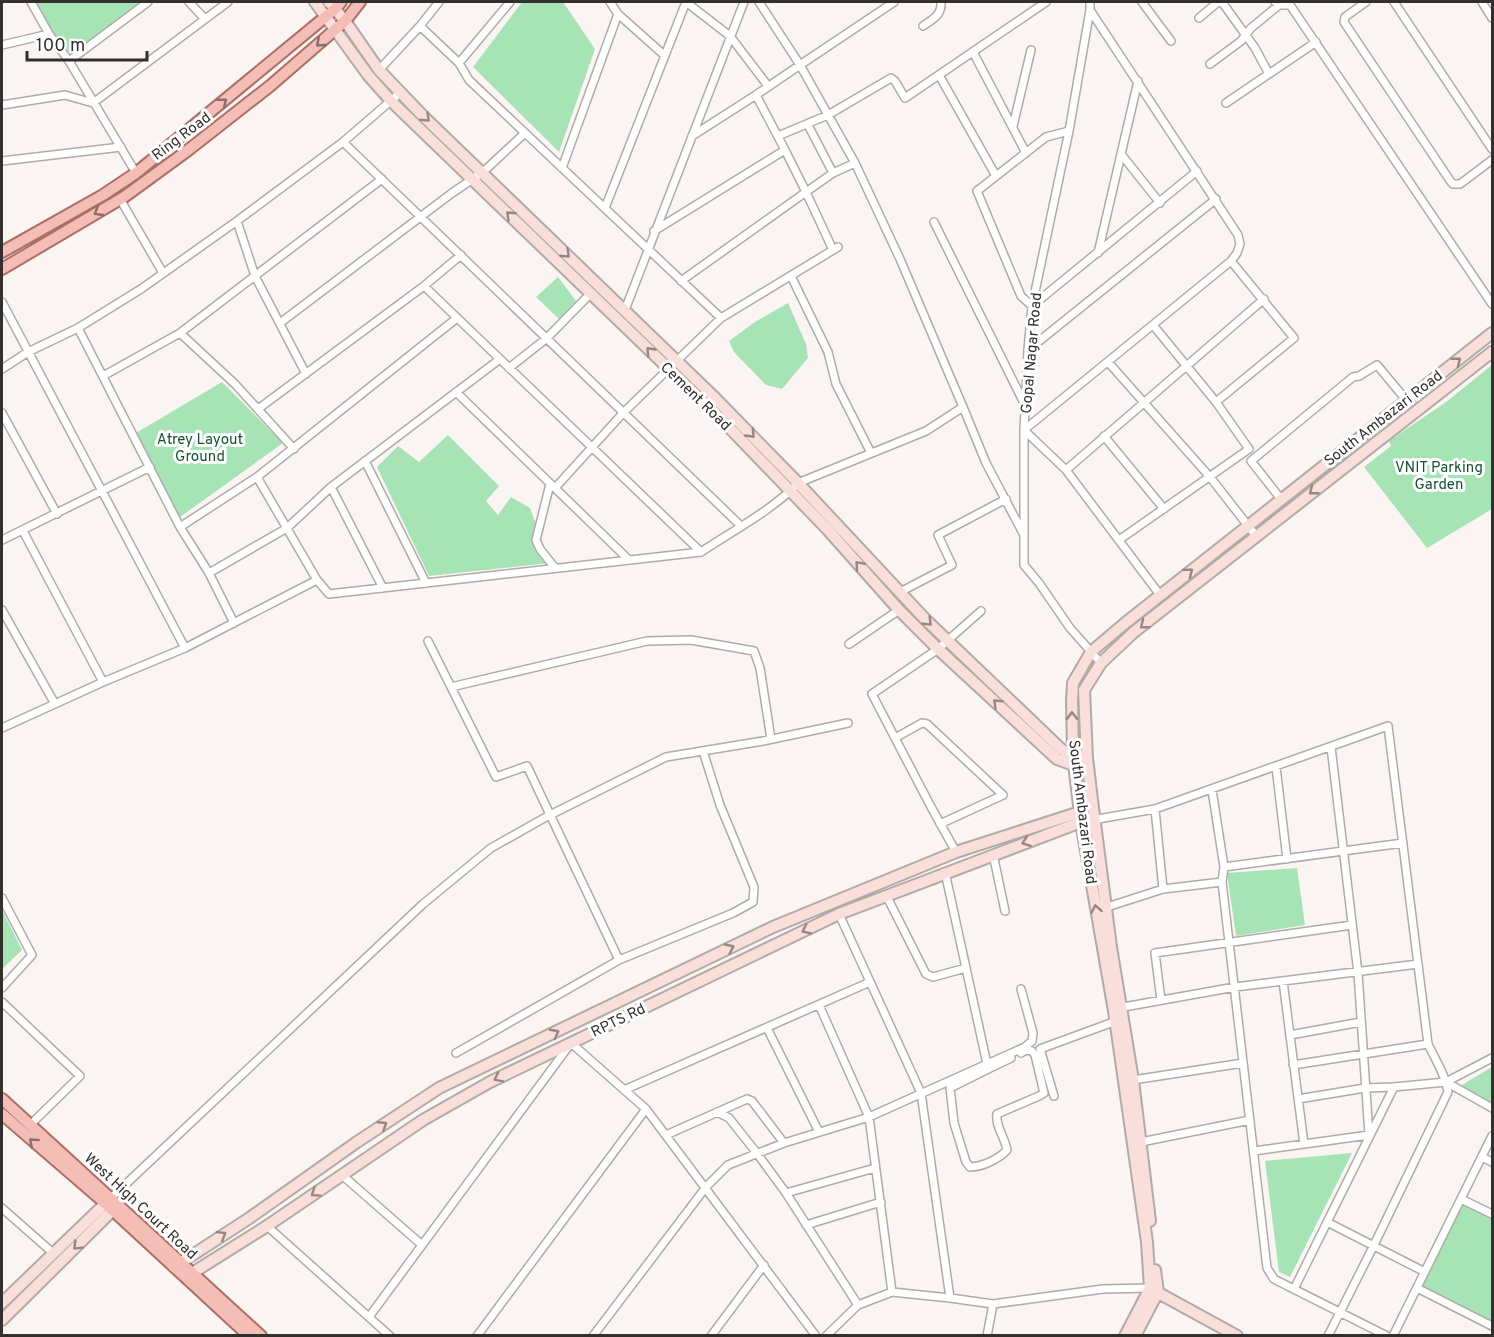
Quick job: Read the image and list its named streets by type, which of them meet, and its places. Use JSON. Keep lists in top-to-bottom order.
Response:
{
  "streets": {
    "main road": [
      "Ring Road",
      "Cement Road",
      "South Ambazari Road",
      "RPTS Rd",
      "West High Court Road"
    ],
    "street": ["Gopal Nagar Road"]
  },
  "crossings": [
    ["Ring Road", "Cement Road"],
    ["Gopal Nagar Road", "South Ambazari Road"],
    ["Cement Road", "South Ambazari Road"],
    ["South Ambazari Road", "RPTS Rd"],
    ["RPTS Rd", "West High Court Road"]
  ],
  "parks": ["Atrey Layout Ground", "VNIT Parking Garden"],
  "scale_bar": "100 m"
}
